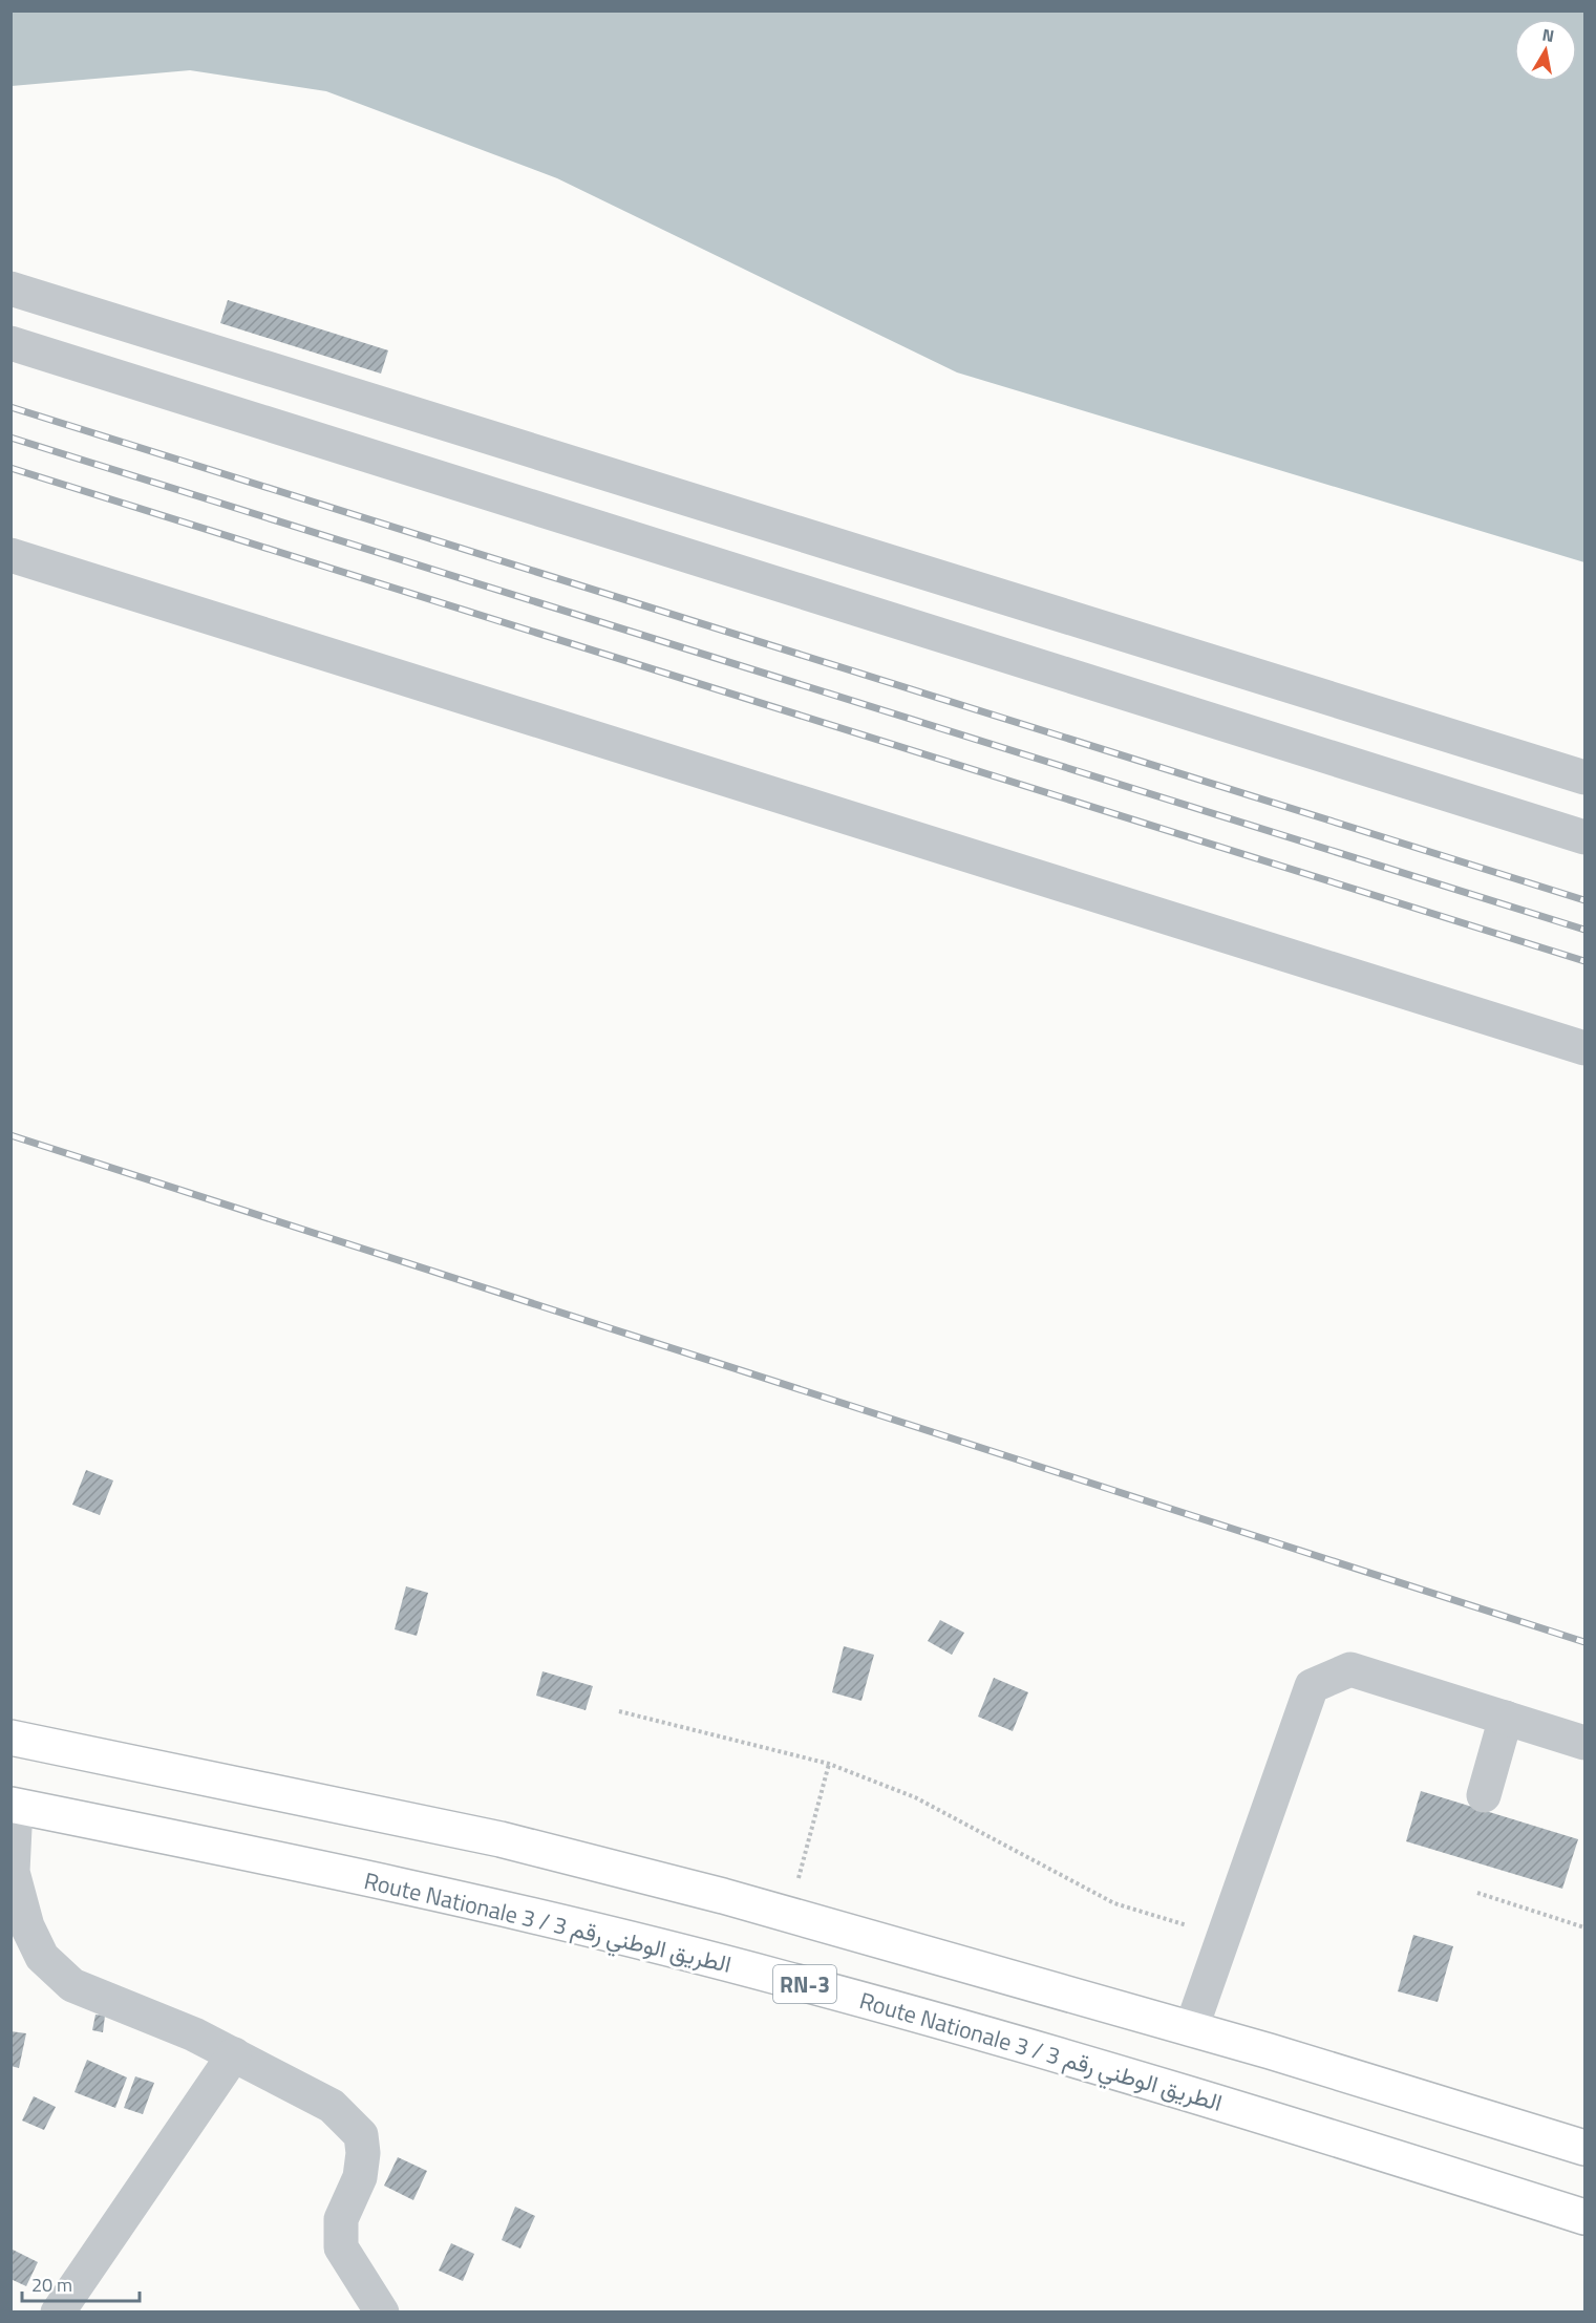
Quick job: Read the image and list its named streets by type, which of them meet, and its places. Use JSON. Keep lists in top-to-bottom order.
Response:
{
  "streets": {
    "highway": ["Route Nationale 3 / الطريق الوطني رقم 3", "RN-3"]
  },
  "scale_bar": "20 m",
  "north": "top"
}
